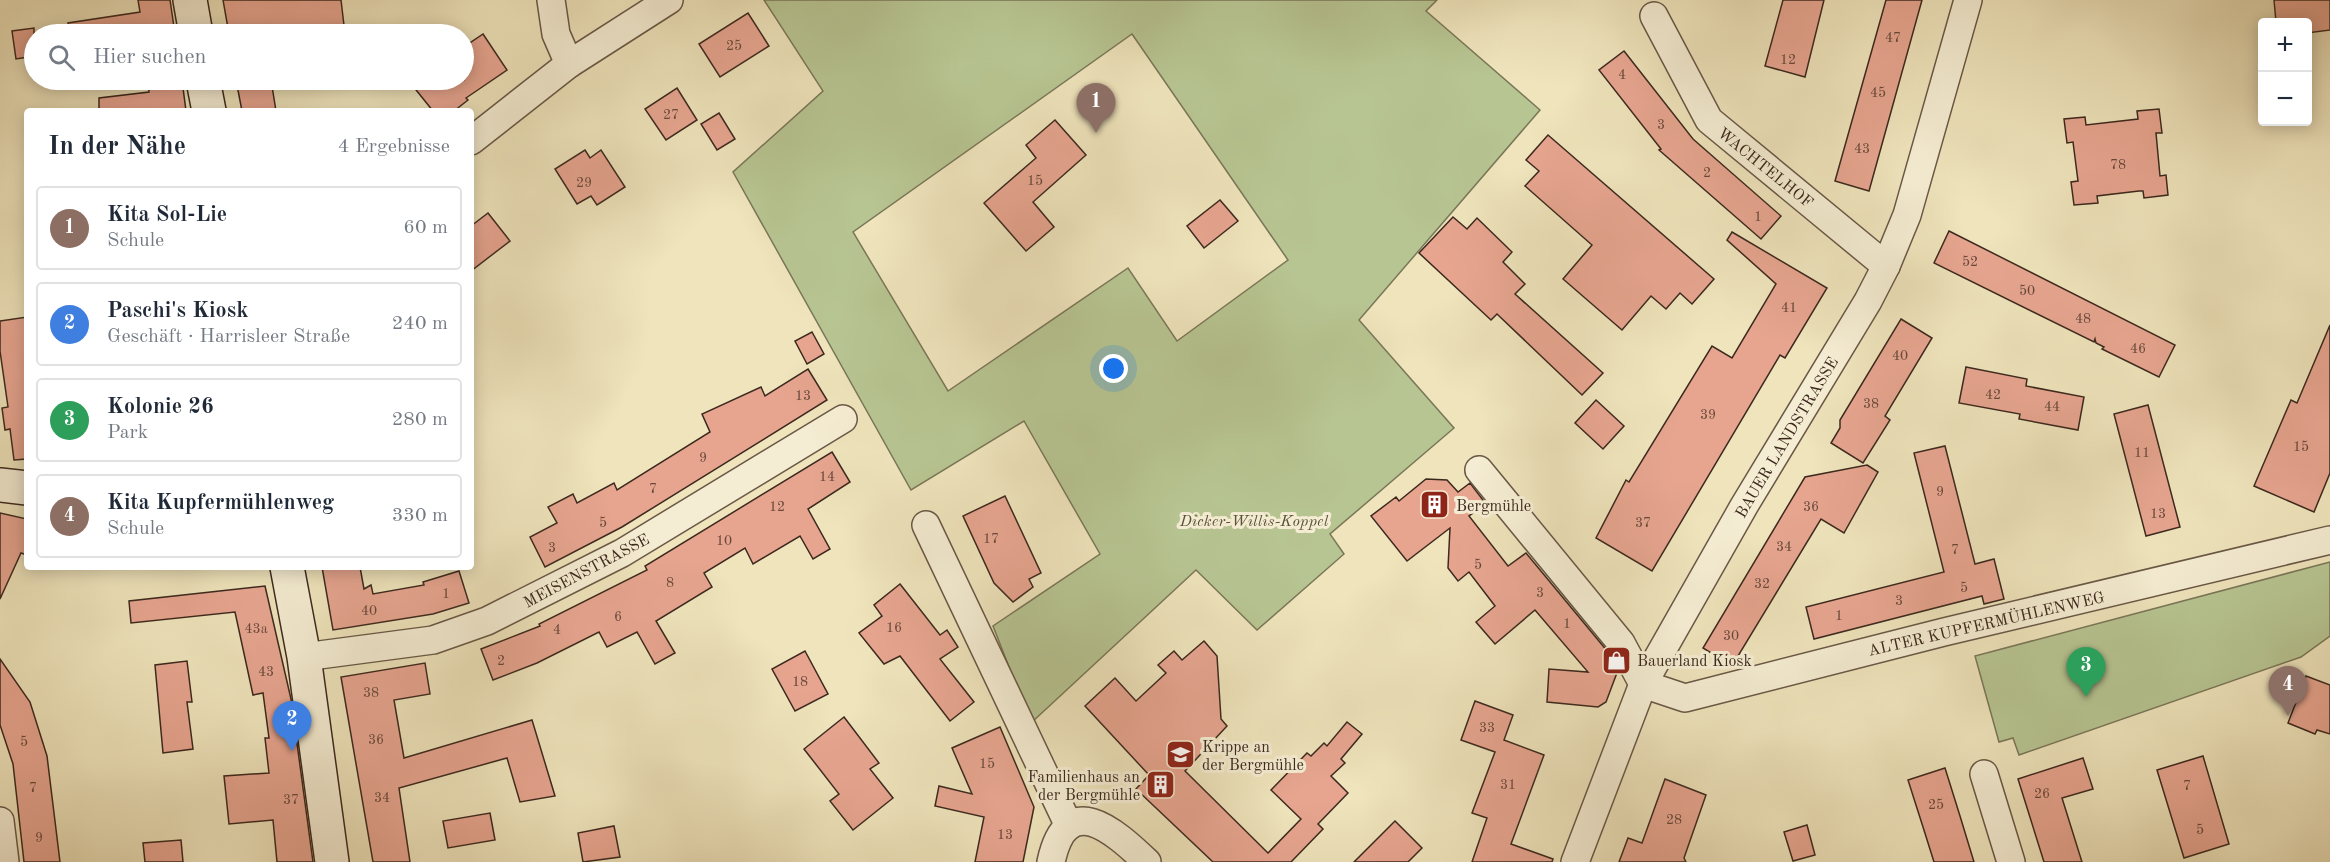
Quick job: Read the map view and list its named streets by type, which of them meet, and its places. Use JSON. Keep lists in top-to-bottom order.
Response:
{
  "streets": {
    "street": [
      "WACHTELHOF",
      "BAUER LANDSTRASSE",
      "MEISENSTRASSE",
      "ALTER KUPFERMÜHLENWEG"
    ]
  },
  "crossings": [
    ["WACHTELHOF", "BAUER LANDSTRASSE"],
    ["BAUER LANDSTRASSE", "ALTER KUPFERMÜHLENWEG"]
  ],
  "parks": ["Dicker-Willis-Koppel"],
  "places": {
    "building": ["Bergmühle", "Familienhaus an der Bergmühle"],
    "shop": ["Bauerland Kiosk"],
    "school or university": ["Krippe an der Bergmühle"]
  },
  "house_numbers": [
    "47",
    "25",
    "12",
    "4",
    "45",
    "27",
    "3",
    "43",
    "78",
    "2",
    "15",
    "29",
    "1",
    "52",
    "50",
    "41",
    "48",
    "46",
    "40",
    "42",
    "13",
    "38",
    "44",
    "39",
    "15",
    "11",
    "9",
    "14",
    "7",
    "9",
    "12",
    "36",
    "13",
    "5",
    "37",
    "17",
    "10",
    "34",
    "3",
    "7",
    "5",
    "8",
    "32",
    "5",
    "3",
    "1",
    "3",
    "40",
    "1",
    "6",
    "1",
    "16",
    "43a",
    "4",
    "30",
    "2",
    "43",
    "18",
    "38",
    "33",
    "36",
    "5",
    "15",
    "31",
    "7",
    "7",
    "26",
    "34",
    "37",
    "25",
    "28",
    "5",
    "13",
    "9"
  ],
  "page": {
    "map_buttons": ["+", "−"],
    "search": "Hier suchen",
    "pins": [
      "1",
      "3",
      "4",
      "2"
    ],
    "heading": ["In der Nähe", "4 Ergebnisse"],
    "list": [
      {
        "mark": "1",
        "name": "Kita Sol-Lie",
        "note": "Schule",
        "value": "60 m"
      },
      {
        "mark": "2",
        "name": "Paschi's Kiosk",
        "note": "Geschäft · Harrisleer Straße",
        "value": "240 m"
      },
      {
        "mark": "3",
        "name": "Kolonie 26",
        "note": "Park",
        "value": "280 m"
      },
      {
        "mark": "4",
        "name": "Kita Kupfermühlenweg",
        "note": "Schule",
        "value": "330 m"
      }
    ]
  }
}
